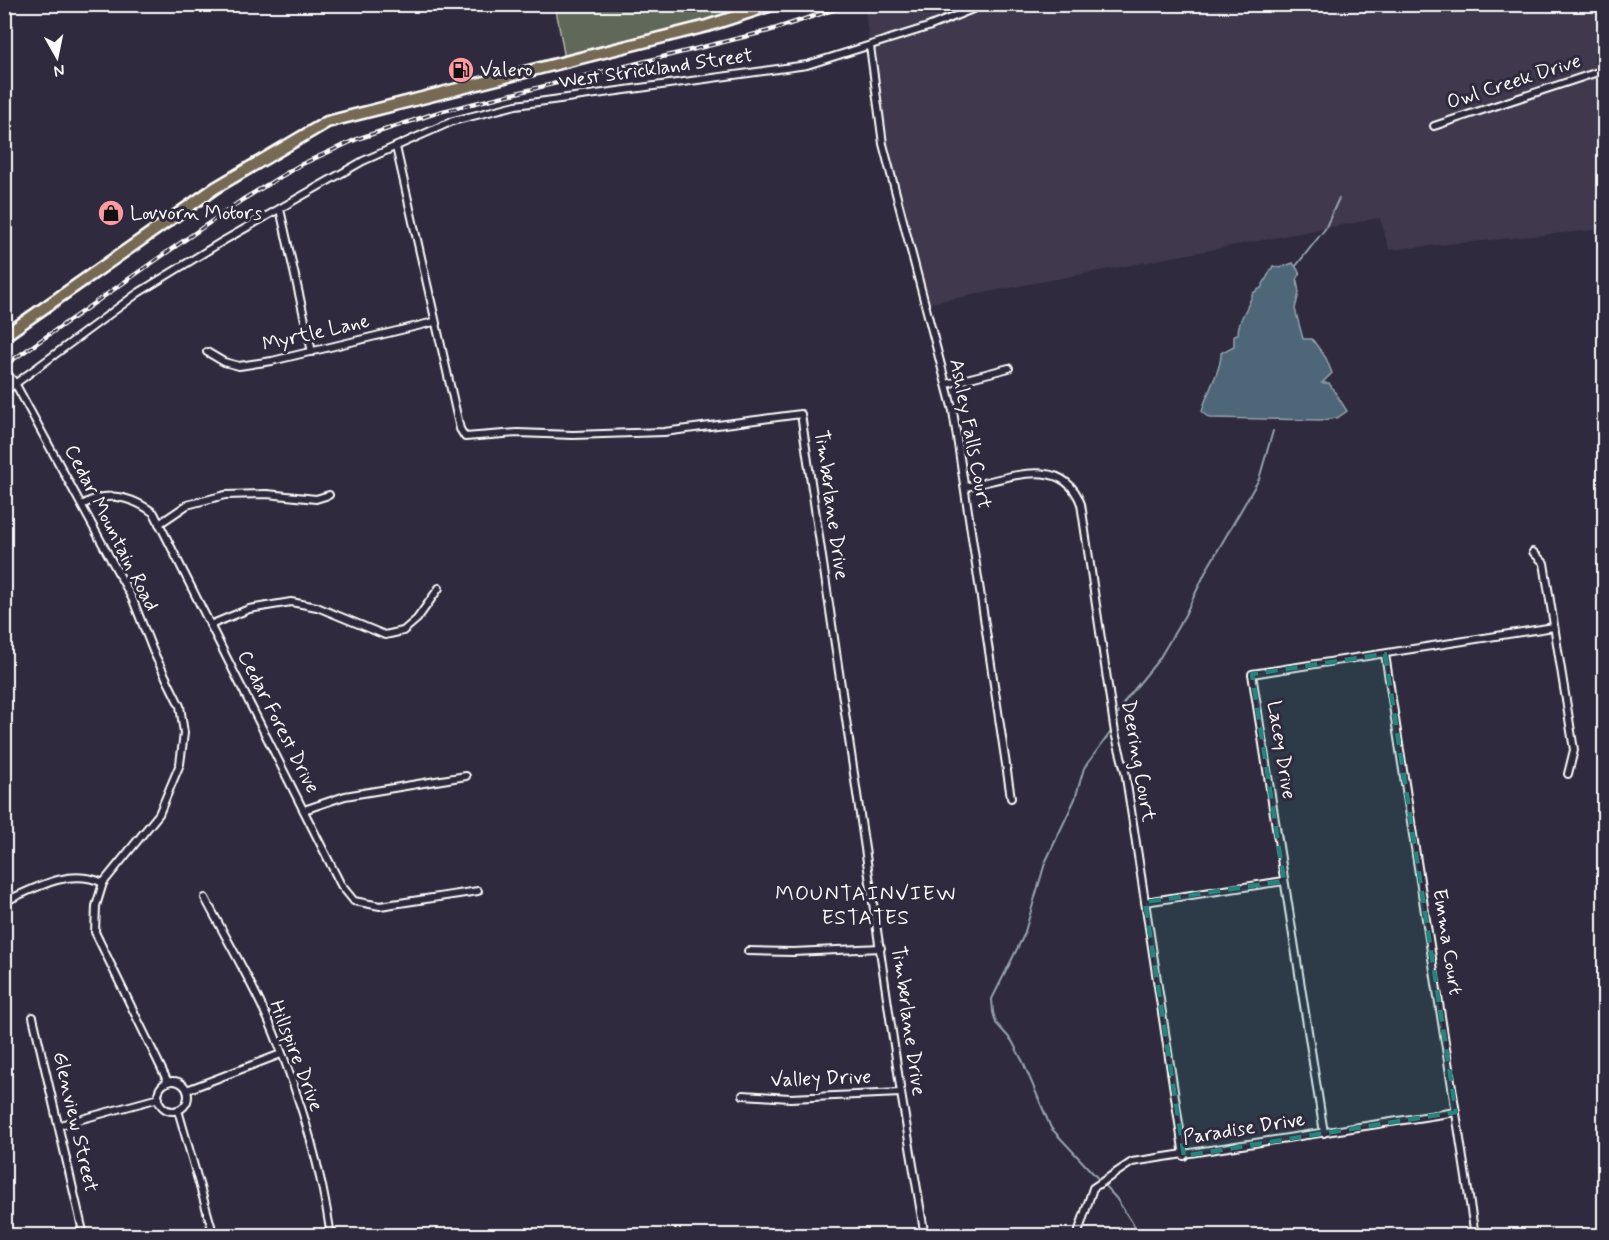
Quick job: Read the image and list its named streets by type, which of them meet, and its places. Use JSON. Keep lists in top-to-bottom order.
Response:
{
  "streets": {
    "street": [
      "West Strickland Street",
      "Owl Creek Drive",
      "Myrtle Lane",
      "Ashley Falls Court",
      "Timberlane Drive",
      "Cedar Mountain Road",
      "Cedar Forest Drive",
      "Lacey Drive",
      "Deering Court",
      "Emma Court",
      "Hillspire Drive",
      "Valley Drive",
      "Glenview Street",
      "Paradise Drive"
    ]
  },
  "crossings": [
    ["West Strickland Street", "Ashley Falls Court"],
    ["West Strickland Street", "Timberlane Drive"],
    ["West Strickland Street", "Cedar Mountain Road"],
    ["Myrtle Lane", "Timberlane Drive"],
    ["Ashley Falls Court", "Deering Court"],
    ["Timberlane Drive", "Valley Drive"],
    ["Cedar Mountain Road", "Cedar Forest Drive"],
    ["Lacey Drive", "Emma Court"],
    ["Lacey Drive", "Paradise Drive"],
    ["Deering Court", "Paradise Drive"],
    ["Emma Court", "Paradise Drive"]
  ],
  "districts": ["MOUNTAINVIEW ESTATES"],
  "places": {
    "fuel station": ["Valero"],
    "shop": ["Lovvorn Motors"]
  },
  "north": "bottom"
}
